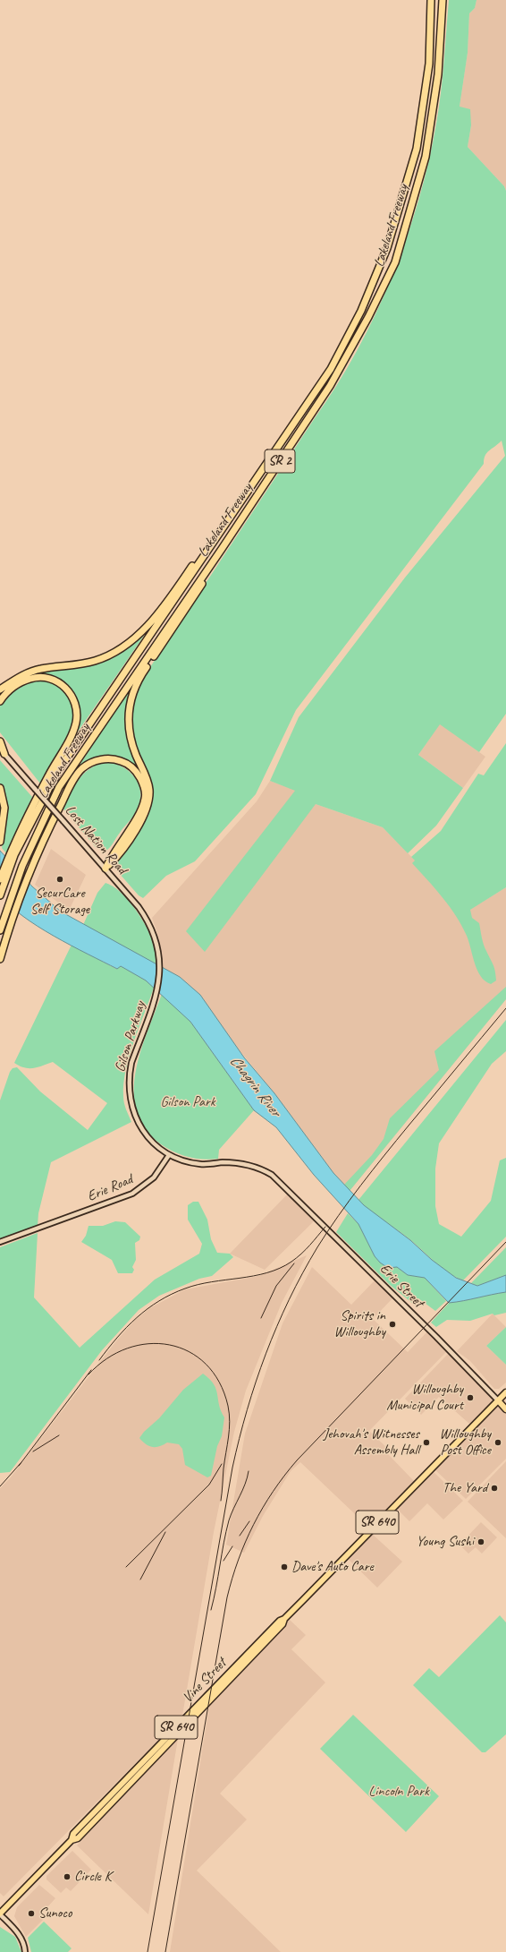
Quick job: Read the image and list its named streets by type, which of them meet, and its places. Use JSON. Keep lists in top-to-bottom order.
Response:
{
  "streets": {
    "highway": ["Lakeland Freeway", "SR 2"],
    "main road": ["Erie Street", "SR 640", "Vine Street"],
    "street": ["Lost Nation Road", "Gilson Parkway", "Erie Road"]
  },
  "crossings": [
    ["Lost Nation Road", "Gilson Parkway"],
    ["Gilson Parkway", "Erie Road"],
    ["Gilson Parkway", "Erie Street"],
    ["Erie Road", "Erie Street"],
    ["Erie Street", "Vine Street"]
  ],
  "water": ["Chagrin River"],
  "parks": ["Gilson Park", "Lincoln Park"],
  "places": [
    "SecurCare Self Storage",
    "Spirits in Willoughby",
    "Willoughby Municipal Court",
    "Jehovah's Witnesses Assembly Hall",
    "Willoughby Post Office",
    "The Yard",
    "Young Sushi",
    "Dave's Auto Care",
    "Circle K",
    "Sunoco"
  ]
}
